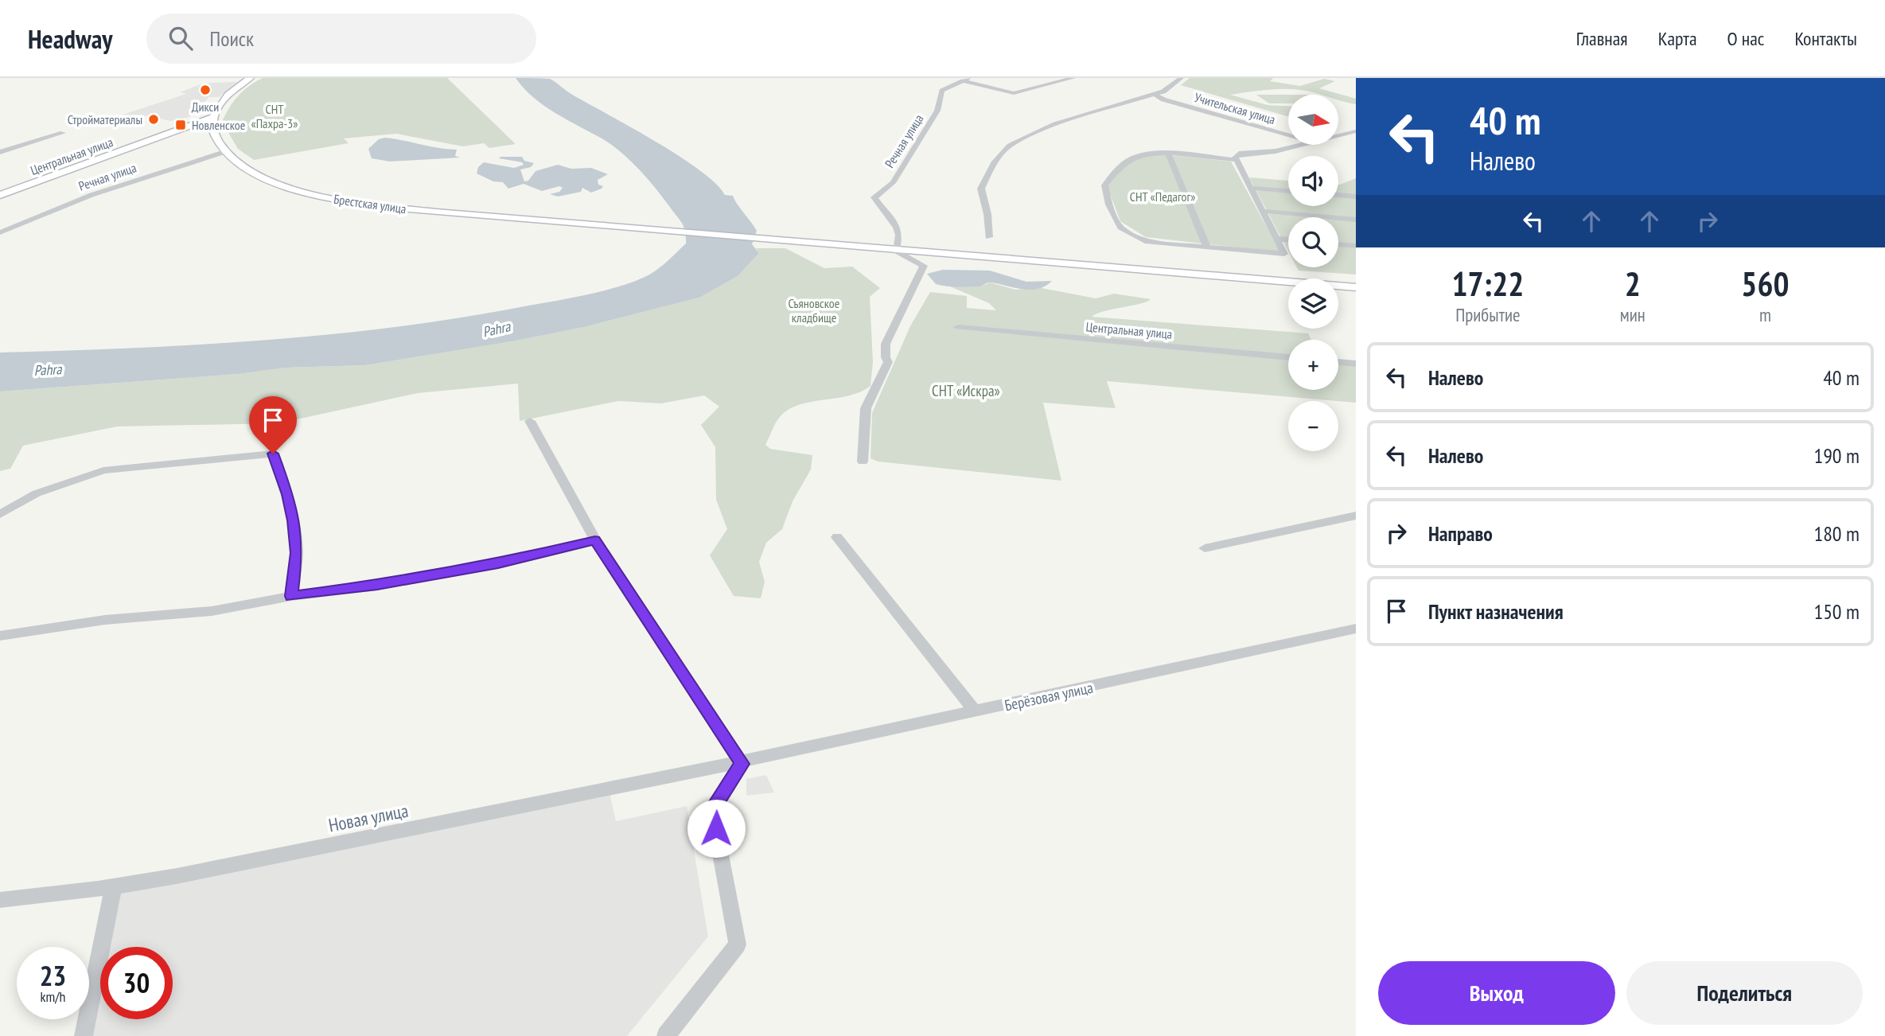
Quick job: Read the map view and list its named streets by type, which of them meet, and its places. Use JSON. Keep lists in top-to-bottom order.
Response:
{
  "streets": {
    "main road": ["Центральная улица", "Брестская улица"],
    "street": [
      "Учительская улица",
      "Речная улица",
      "Берёзовая улица",
      "Новая улица"
    ]
  },
  "crossings": [
    ["Речная улица", "Брестская улица"],
    ["Берёзовая улица", "Новая улица"]
  ],
  "water": ["Pahra"],
  "parks": [
    "СНТ «Пахра-3»",
    "СНТ «Педагог»",
    "Съяновское кладбище",
    "СНТ «Искра»"
  ],
  "places": {
    "other": ["Дикси", "Стройматериалы"],
    "transit": ["Новленское"]
  },
  "north": "right",
  "page": {
    "header": "Headway",
    "search": "Поиск",
    "nav": [
      "Главная",
      "Карта",
      "О нас",
      "Контакты"
    ],
    "turn": ["40 m", "Налево"],
    "map_buttons": ["+", "−"],
    "eta": [
      "17:22",
      "Прибытие",
      "2",
      "мин",
      "560",
      "m"
    ],
    "list": [
      {
        "name": "Налево",
        "value": "40 m"
      },
      {
        "name": "Налево",
        "value": "190 m"
      },
      {
        "name": "Направо",
        "value": "180 m"
      },
      {
        "name": "Пункт назначения",
        "value": "150 m"
      }
    ],
    "speed": "23 km/h",
    "limit": "30",
    "buttons": ["Выход", "Поделиться"]
  }
}
